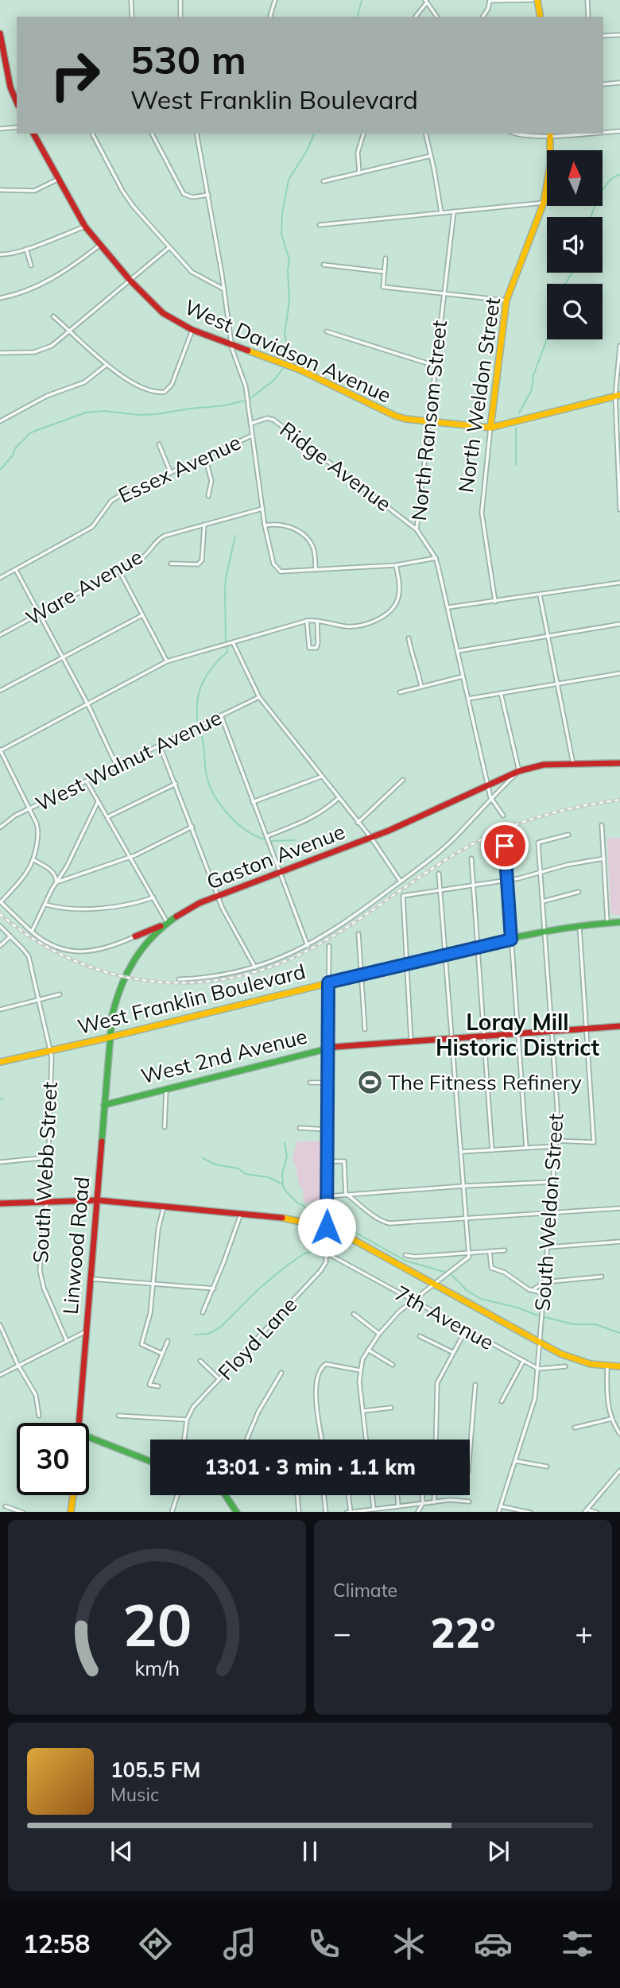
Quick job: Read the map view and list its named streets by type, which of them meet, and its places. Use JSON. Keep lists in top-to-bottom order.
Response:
{
  "streets": {
    "main road": [
      "West Davidson Avenue",
      "North Weldon Street",
      "Gaston Avenue",
      "West Franklin Boulevard",
      "West 2nd Avenue",
      "Linwood Road"
    ],
    "street": [
      "North Ransom Street",
      "Ridge Avenue",
      "Essex Avenue",
      "Ware Avenue",
      "West Walnut Avenue",
      "South Webb Street",
      "South Weldon Street",
      "7th Avenue",
      "Floyd Lane"
    ]
  },
  "crossings": [
    ["West Davidson Avenue", "North Weldon Street"],
    ["West Davidson Avenue", "North Ransom Street"],
    ["North Ransom Street", "Ridge Avenue"],
    ["North Ransom Street", "Gaston Avenue"],
    ["Gaston Avenue", "West Franklin Boulevard"],
    ["Gaston Avenue", "Linwood Road"],
    ["West Franklin Boulevard", "South Webb Street"],
    ["West Franklin Boulevard", "South Weldon Street"],
    ["West Franklin Boulevard", "Linwood Road"],
    ["West Franklin Boulevard", "Floyd Lane"],
    ["West 2nd Avenue", "South Weldon Street"],
    ["West 2nd Avenue", "Linwood Road"],
    ["West 2nd Avenue", "Floyd Lane"],
    ["South Weldon Street", "7th Avenue"],
    ["7th Avenue", "Floyd Lane"]
  ],
  "districts": ["Loray Mill Historic District"],
  "places": {
    "sports": ["The Fitness Refinery"]
  },
  "north": "top",
  "page": {
    "turn": ["530 m", "West Franklin Boulevard"],
    "limit": "30",
    "trip": "13:01 · 3 min · 1.1 km",
    "tile": "Climate",
    "heat": ["−", "22°", "+"],
    "song": ["105.5 FM", "Music"],
    "tabs": "12:58",
    "gauge": ["20", "km/h"]
  }
}
